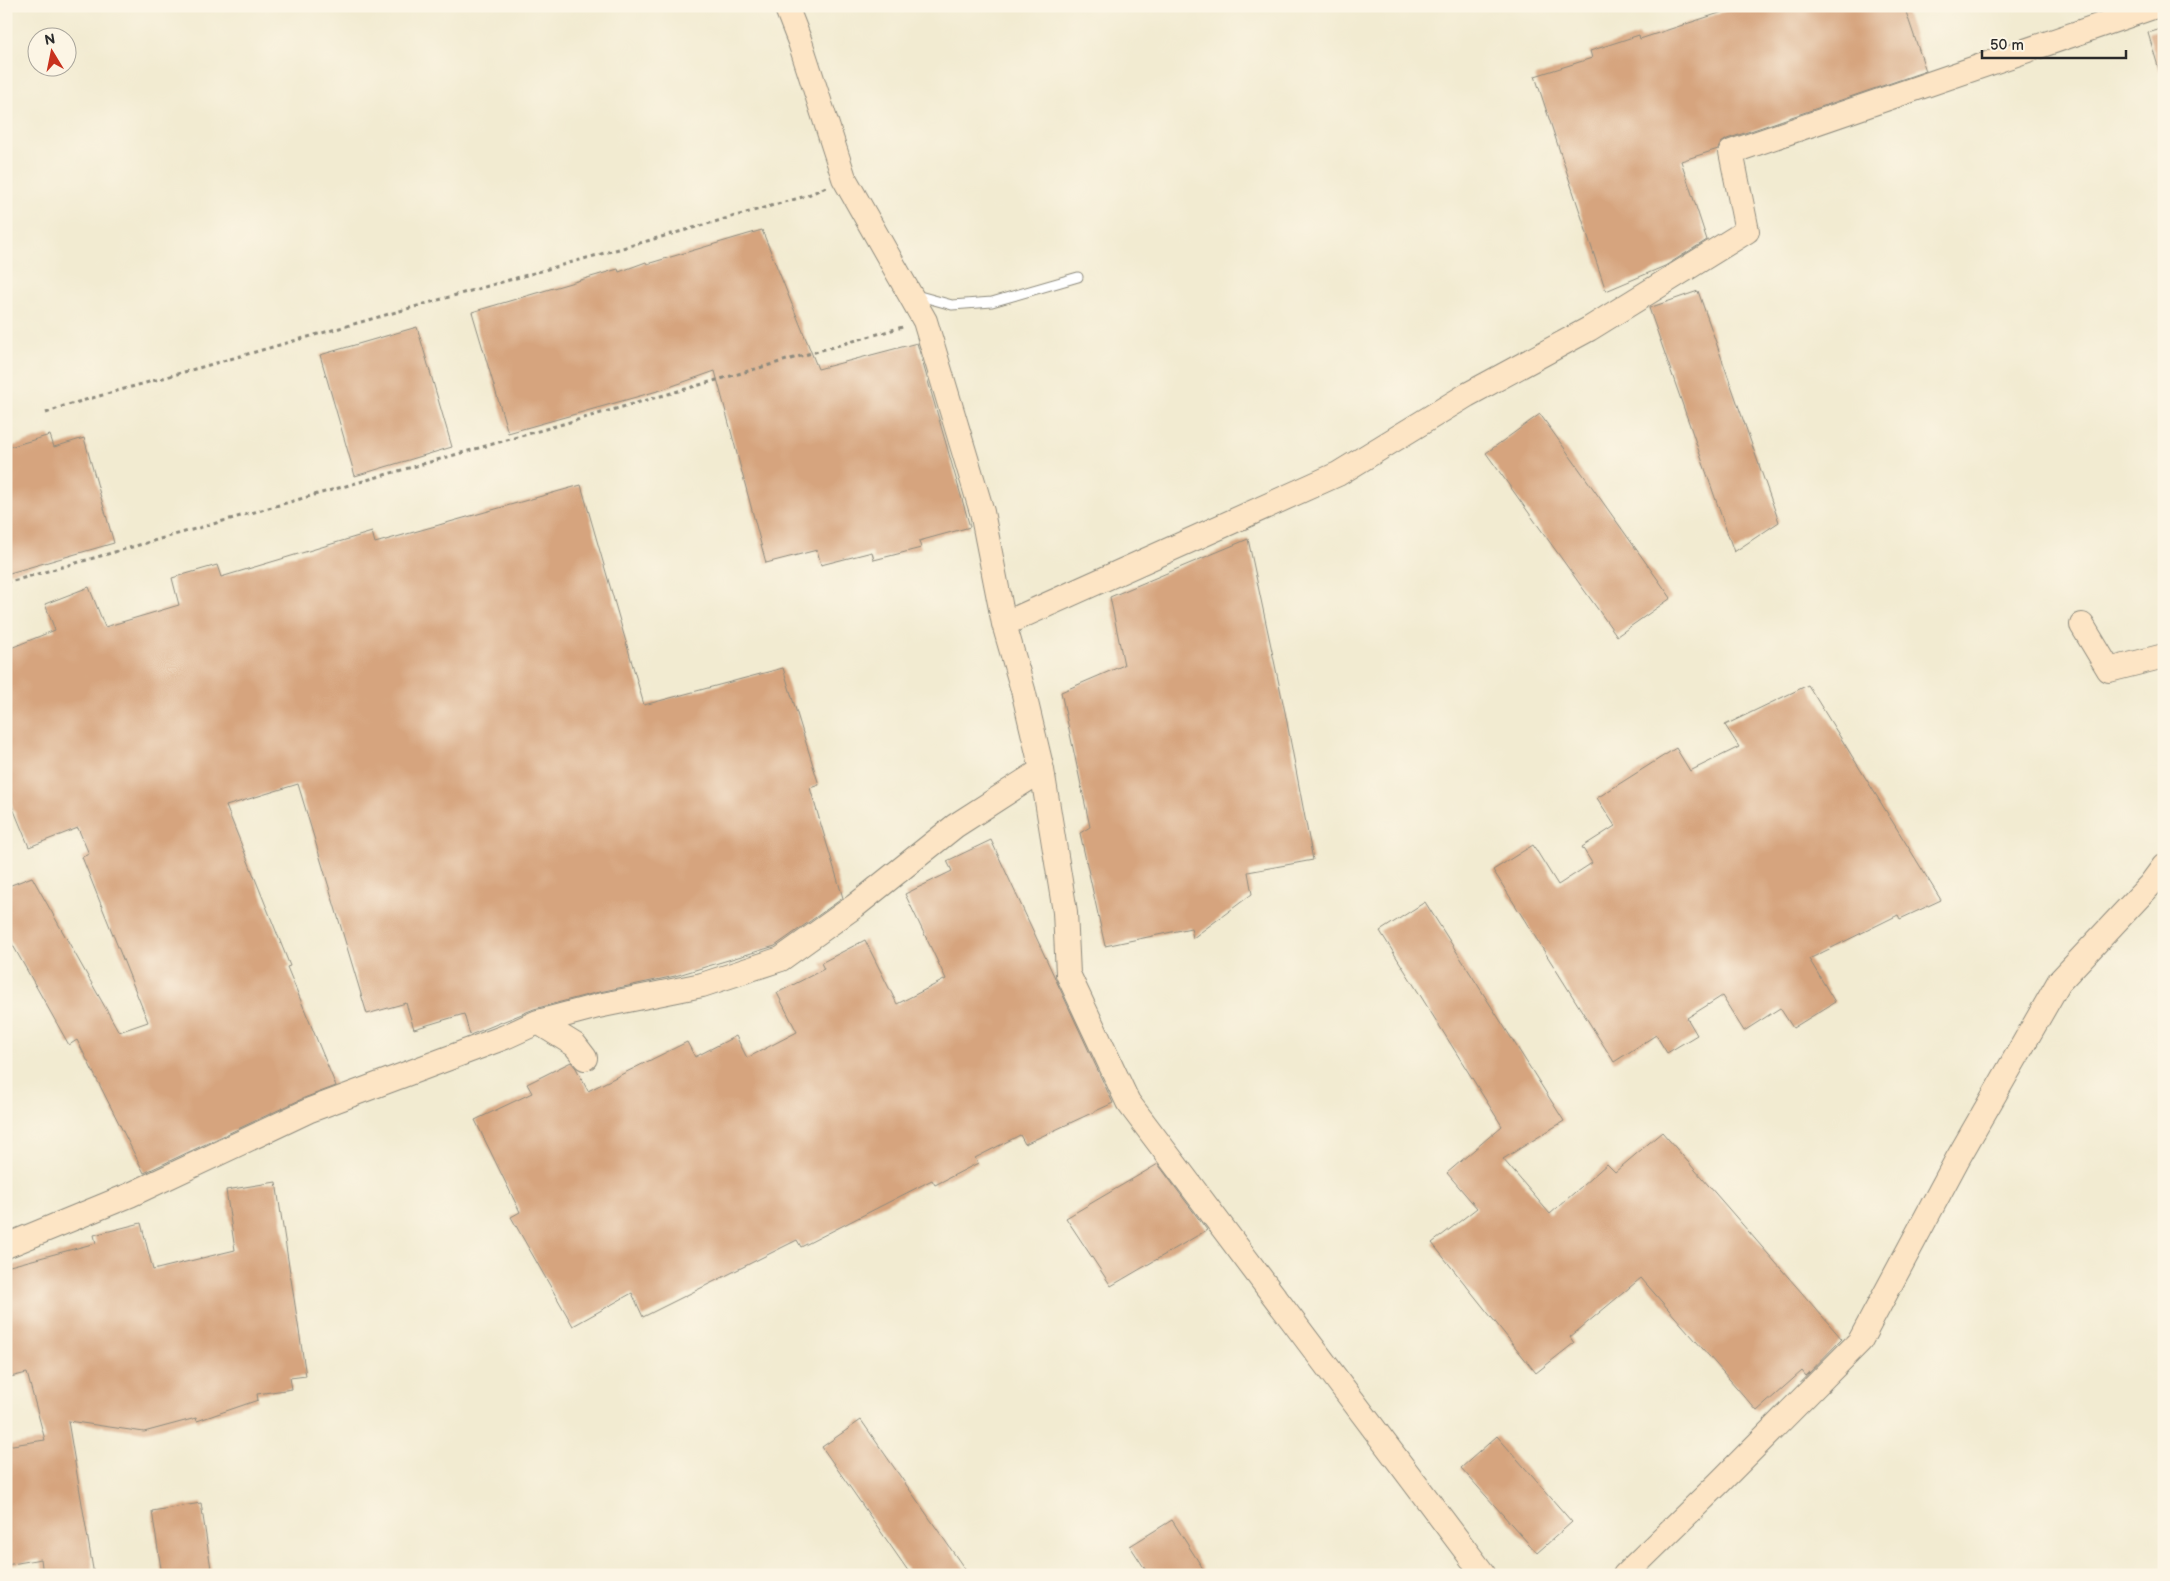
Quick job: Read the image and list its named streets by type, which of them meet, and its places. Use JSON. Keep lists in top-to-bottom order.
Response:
{
  "scale_bar": "50 m",
  "north": "top"
}
